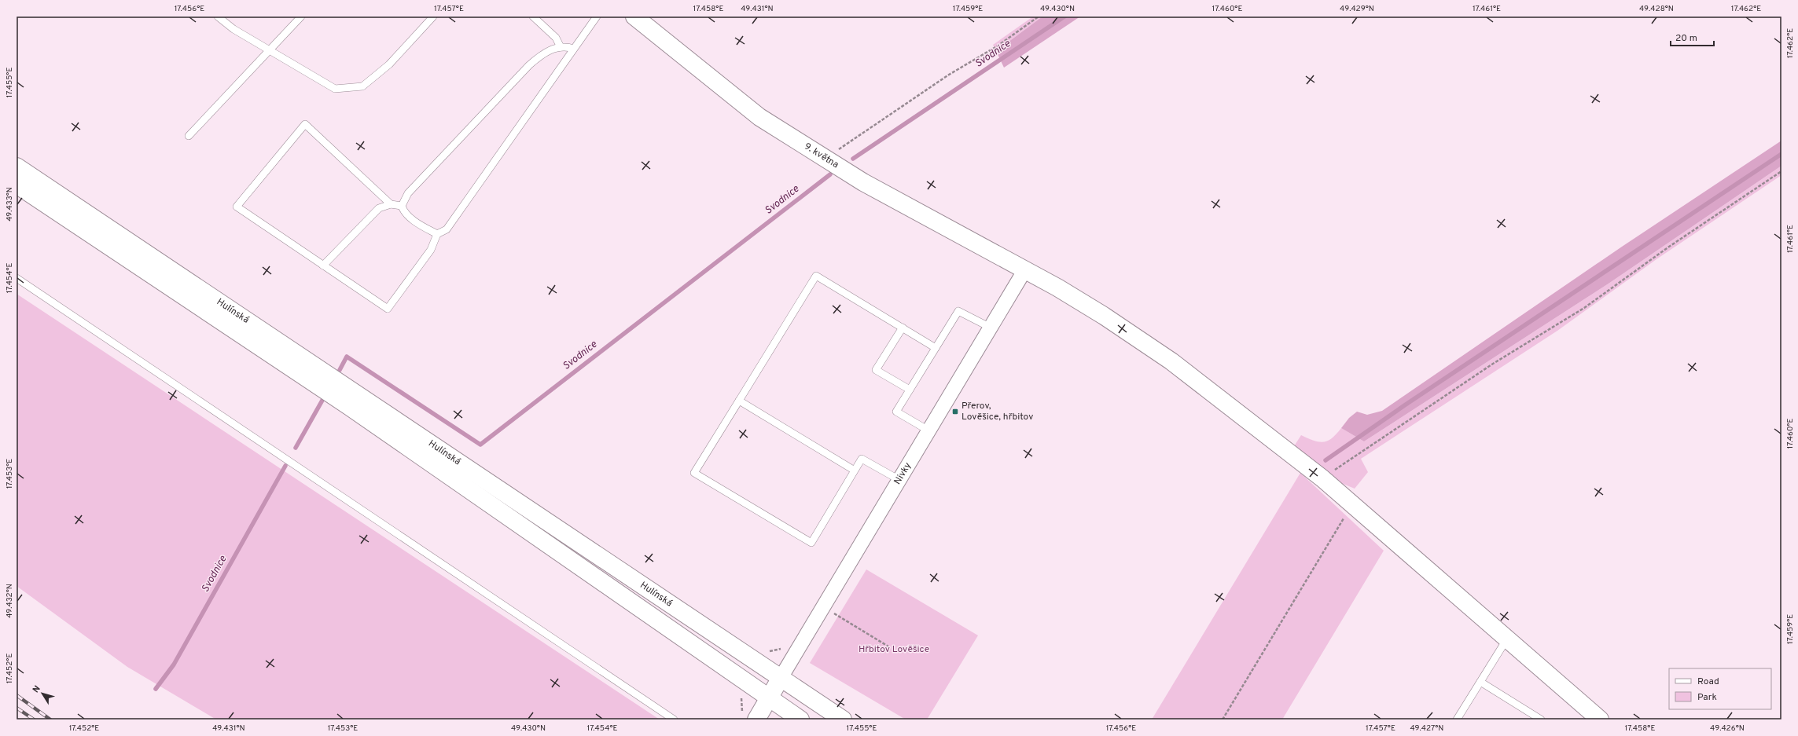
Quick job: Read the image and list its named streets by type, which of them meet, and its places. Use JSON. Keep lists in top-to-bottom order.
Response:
{
  "streets": {
    "main road": ["9. května", "Hulínská"],
    "street": ["Nivky"]
  },
  "crossings": [
    ["9. května", "Nivky"],
    ["Hulínská", "Nivky"]
  ],
  "water": ["Svodnice"],
  "parks": ["Hřbitov Lověšice"],
  "places": {
    "transit": ["Přerov, Lověšice, hřbitov"]
  },
  "legend": ["Road", "Park"],
  "scale_bar": "20 m",
  "north": "top left",
  "coordinates": [
    "17.456°E",
    "17.457°E",
    "17.458°E",
    "49.431°N",
    "17.459°E",
    "49.430°N",
    "17.460°E",
    "49.429°N",
    "17.461°E",
    "49.428°N",
    "17.462°E",
    "17.455°E",
    "49.433°N",
    "17.454°E",
    "17.453°E",
    "49.432°N",
    "17.452°E",
    "49.427°N",
    "49.426°N"
  ]
}
